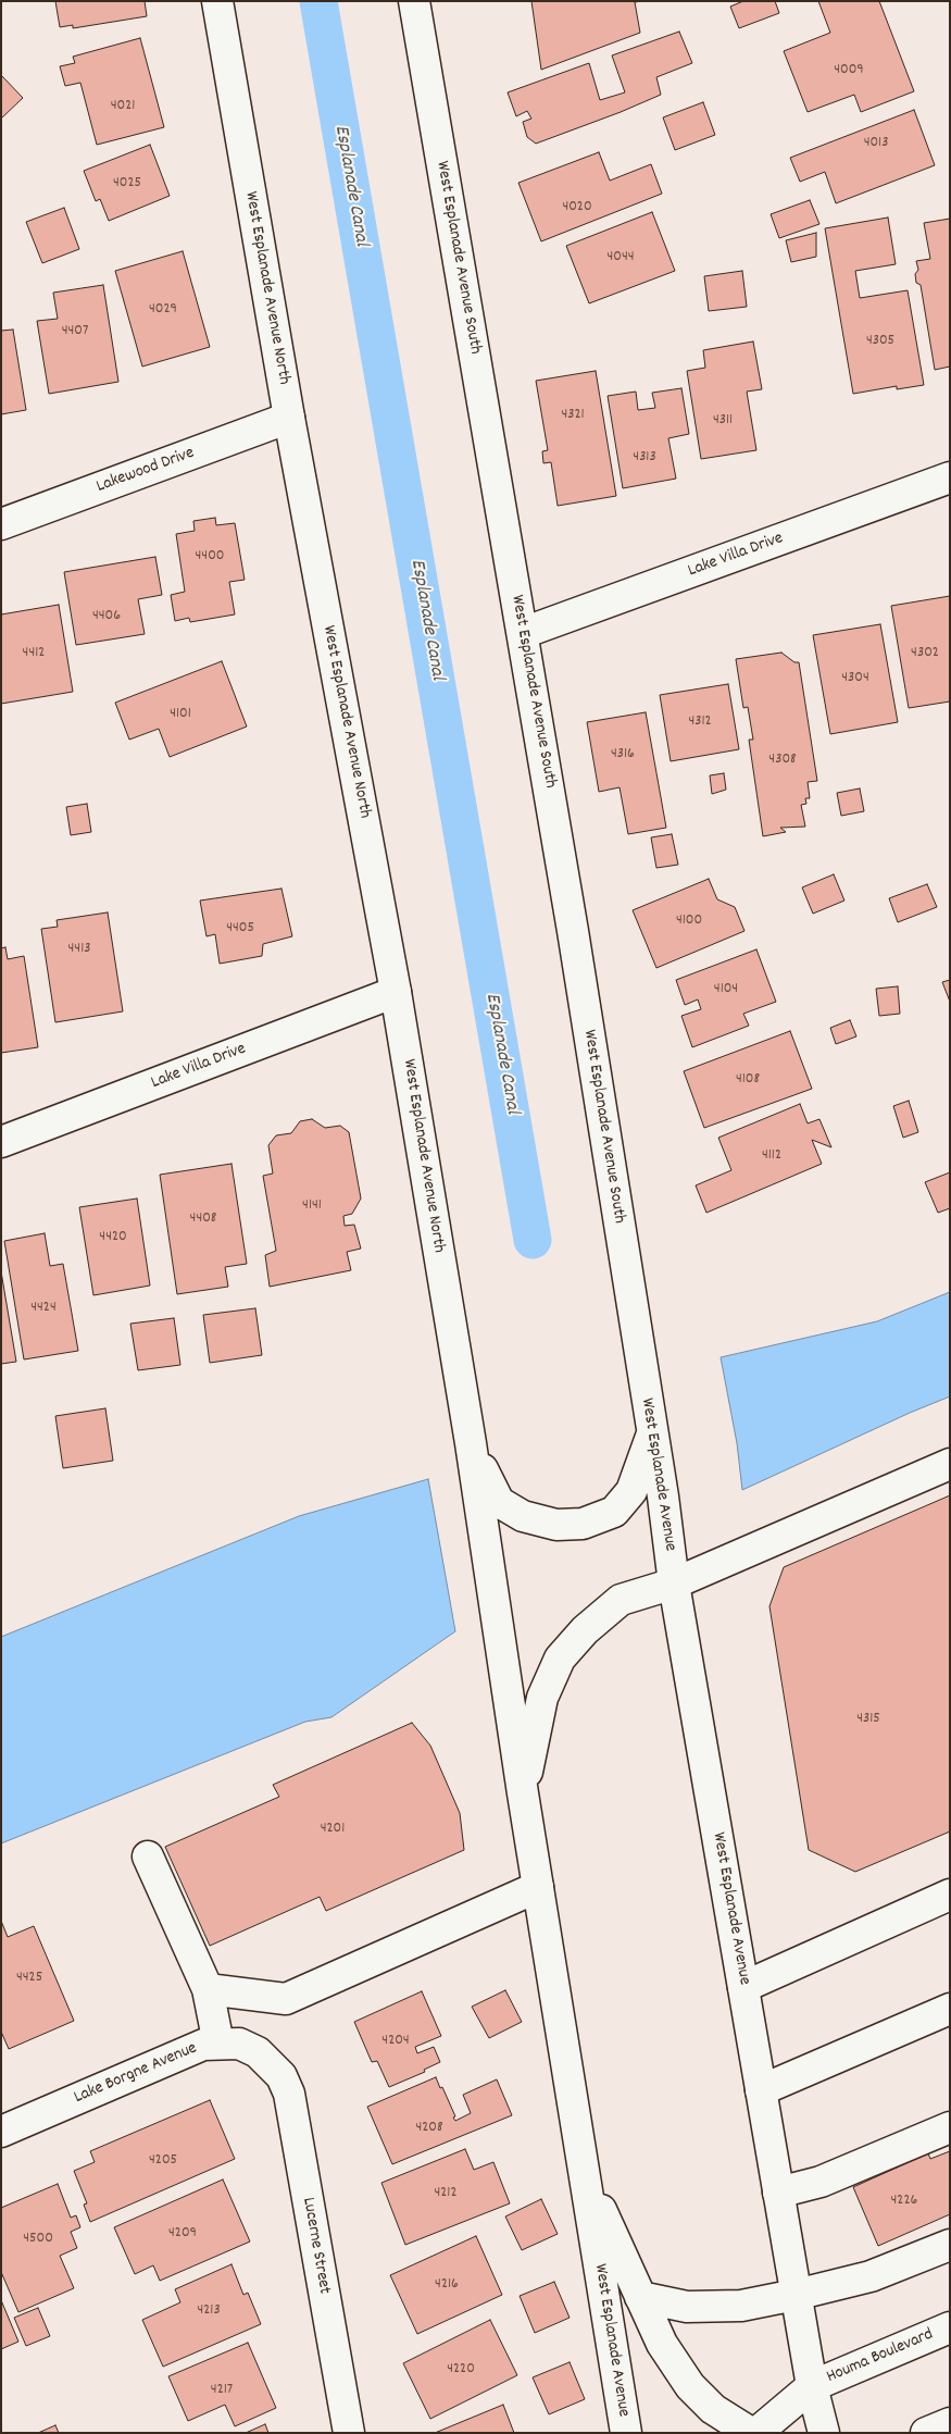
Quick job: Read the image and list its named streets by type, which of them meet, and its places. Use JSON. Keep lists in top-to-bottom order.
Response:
{
  "streets": {
    "main road": [
      "West Esplanade Avenue South",
      "West Esplanade Avenue North",
      "Lakewood Drive",
      "Lake Villa Drive",
      "West Esplanade Avenue",
      "Lake Borgne Avenue",
      "Lucerne Street",
      "Houma Boulevard"
    ]
  },
  "crossings": [
    ["West Esplanade Avenue South", "Lake Villa Drive"],
    ["West Esplanade Avenue South", "West Esplanade Avenue"],
    ["West Esplanade Avenue North", "Lakewood Drive"],
    ["West Esplanade Avenue North", "Lake Villa Drive"],
    ["West Esplanade Avenue North", "West Esplanade Avenue"],
    ["West Esplanade Avenue", "Houma Boulevard"],
    ["Lake Borgne Avenue", "Lucerne Street"]
  ],
  "water": ["Esplanade Canal"],
  "house_numbers": [
    "4009",
    "4021",
    "4013",
    "4025",
    "4020",
    "4044",
    "4029",
    "4407",
    "4305",
    "4321",
    "4311",
    "4313",
    "4400",
    "4406",
    "4412",
    "4302",
    "4304",
    "4101",
    "4312",
    "4316",
    "4308",
    "4100",
    "4405",
    "4413",
    "4104",
    "4108",
    "4112",
    "4141",
    "4408",
    "4420",
    "4424",
    "4315",
    "4201",
    "4425",
    "4204",
    "4208",
    "4205",
    "4212",
    "4226",
    "4209",
    "4500",
    "4216",
    "4213",
    "4220",
    "4217"
  ]
}
